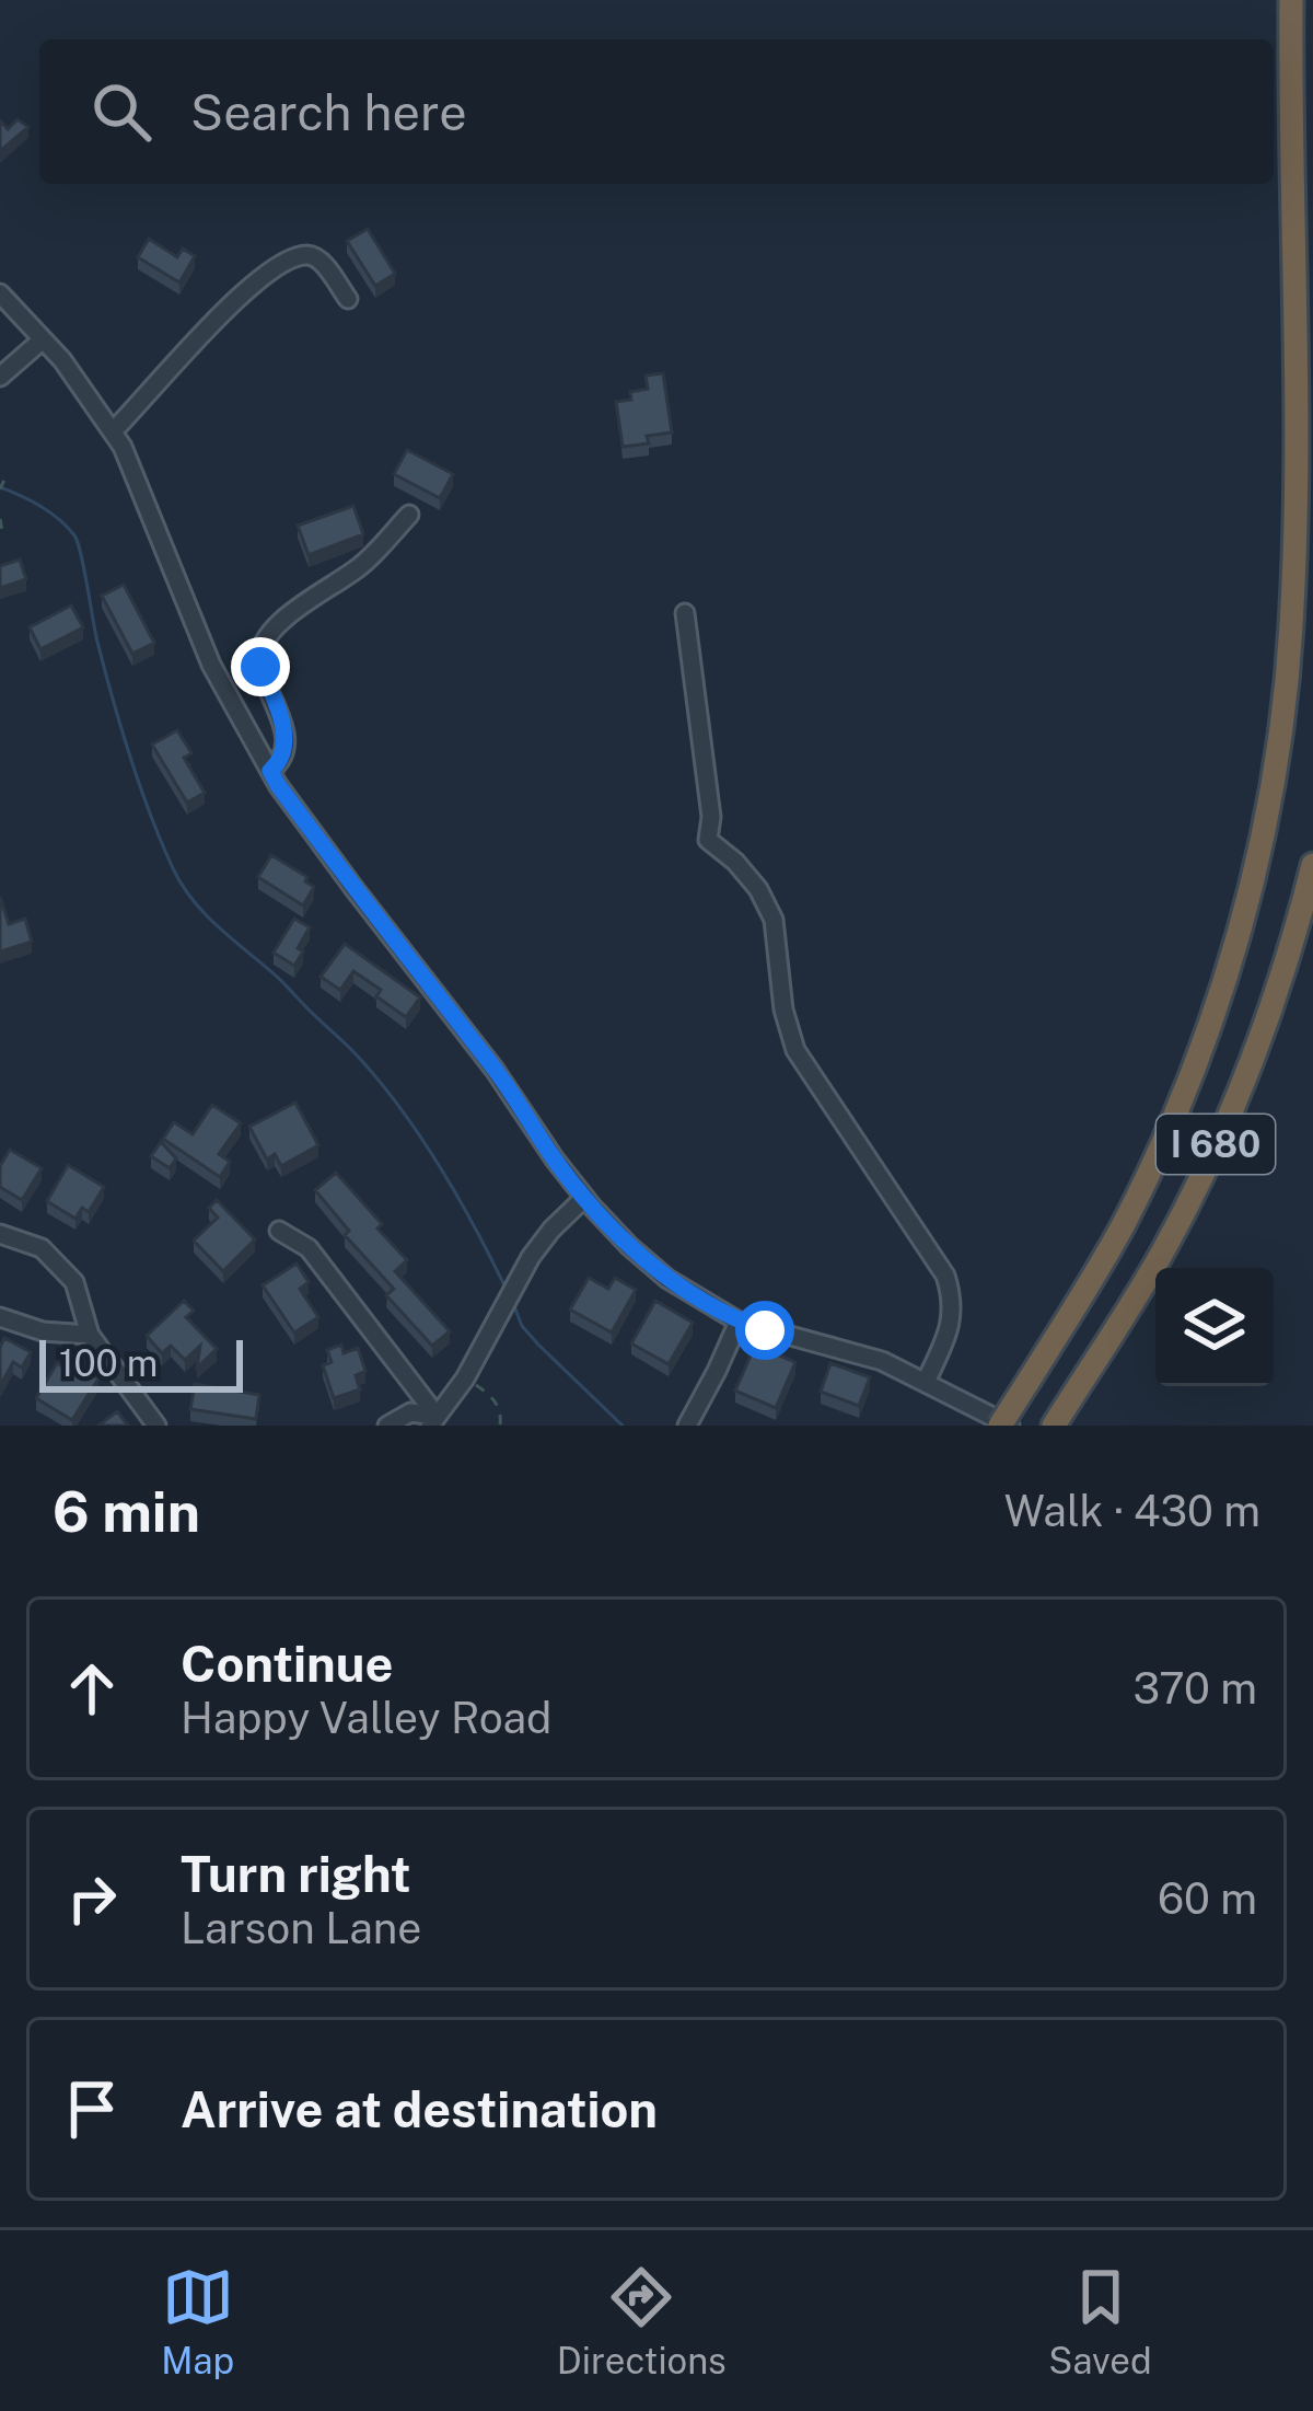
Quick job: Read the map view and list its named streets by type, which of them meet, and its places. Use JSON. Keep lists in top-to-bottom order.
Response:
{
  "streets": {
    "highway": ["I 680"]
  },
  "scale_bar": "100 m",
  "page": {
    "search": "Search here",
    "scale": "100 m",
    "heading": ["6 min", "Walk · 430 m"],
    "list": [
      ["Continue", "Happy Valley Road", "370 m"],
      ["Turn right", "Larson Lane", "60 m"],
      "Arrive at destination"
    ],
    "nav": ["Map", "Directions", "Saved"]
  }
}
